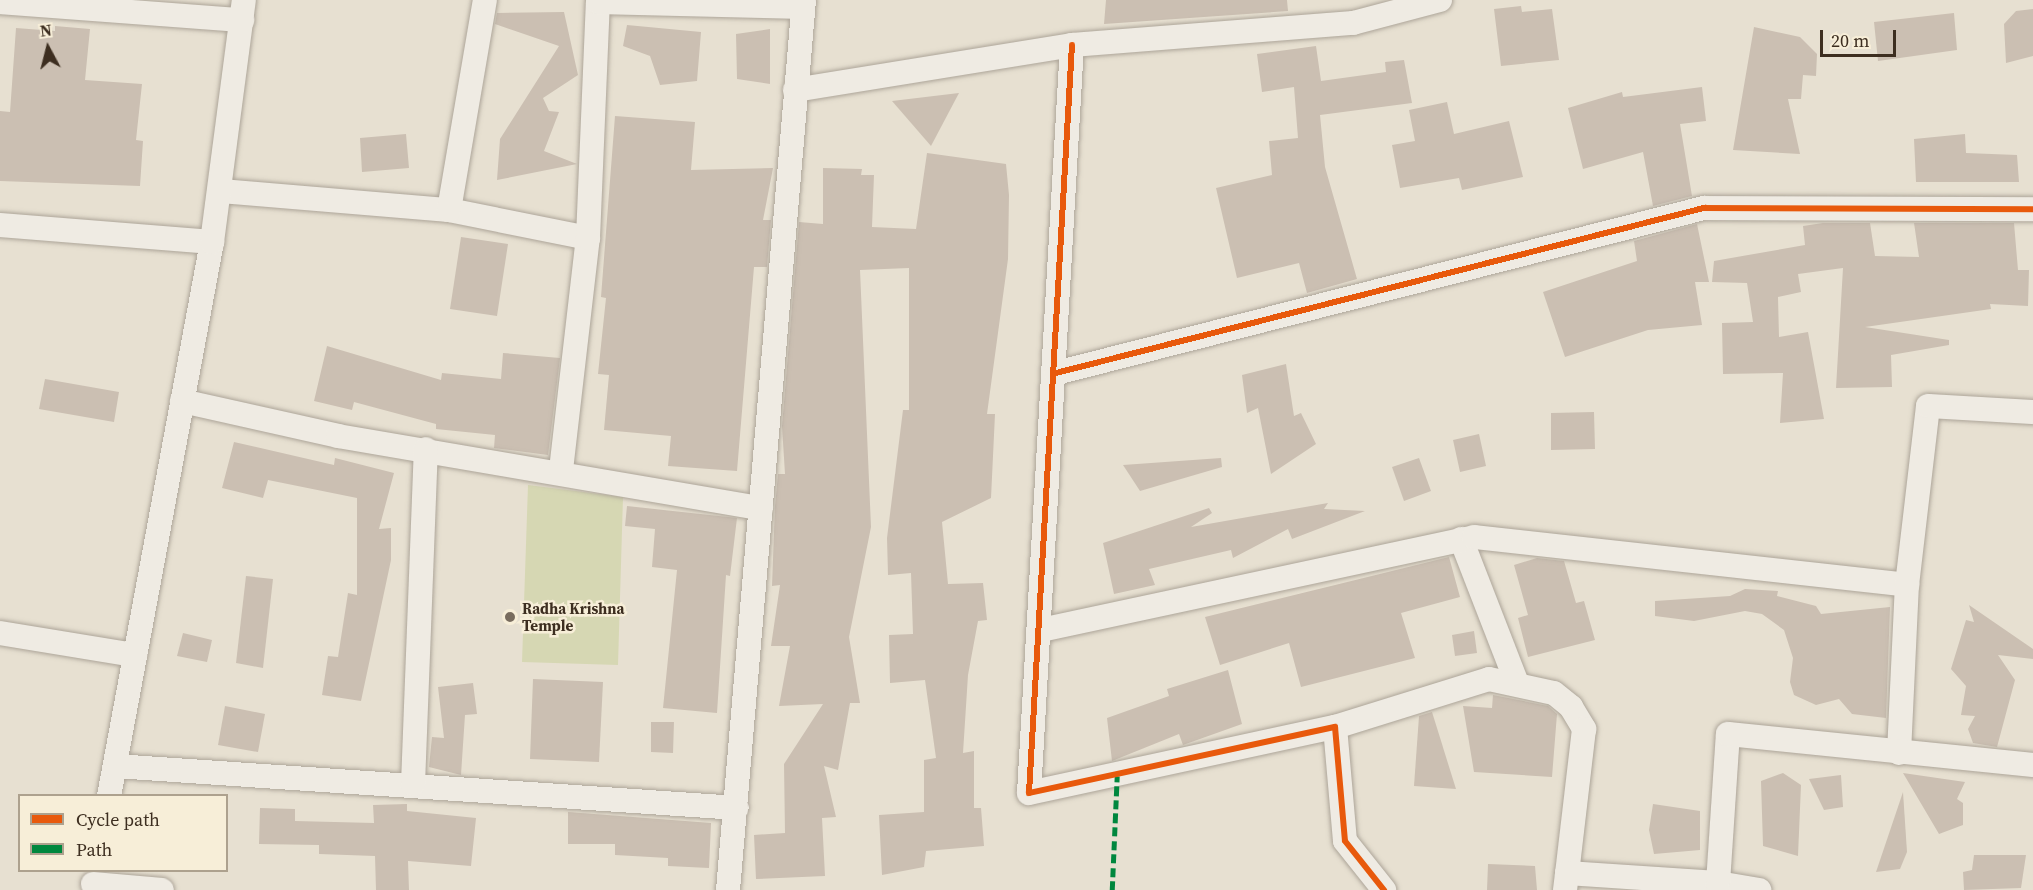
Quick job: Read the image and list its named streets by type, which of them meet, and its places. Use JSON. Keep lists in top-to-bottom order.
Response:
{
  "places": ["Radha Krishna Temple"],
  "legend": ["Cycle path", "Path"],
  "scale_bar": "20 m",
  "north": "top"
}
